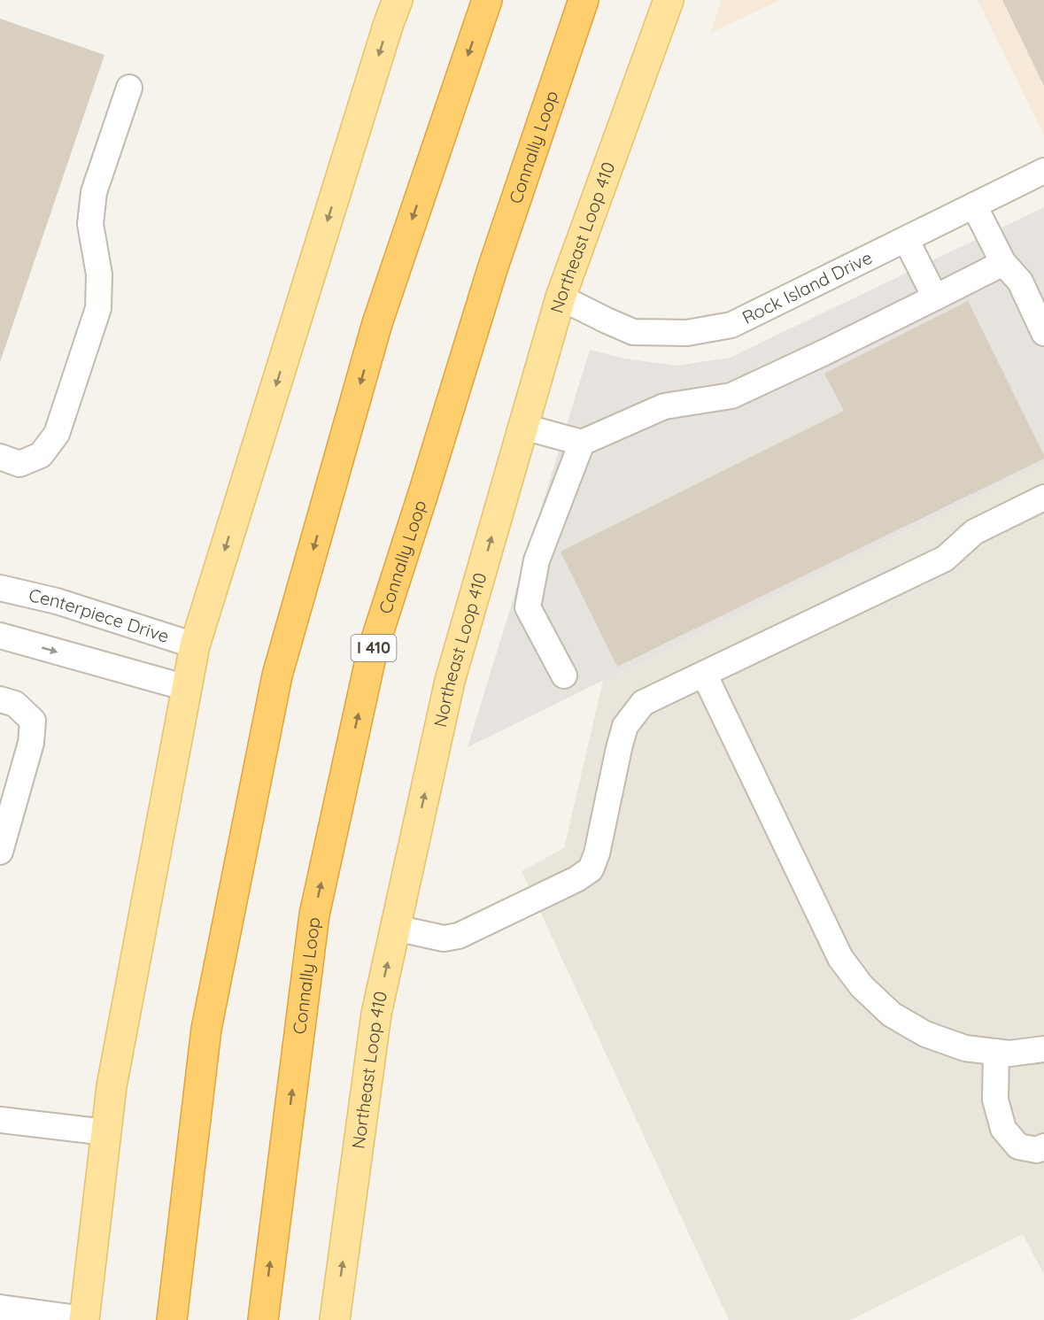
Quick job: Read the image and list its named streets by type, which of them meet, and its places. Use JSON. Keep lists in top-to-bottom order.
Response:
{
  "streets": {
    "highway": ["Connally Loop", "I 410"],
    "main road": ["Northeast Loop 410"],
    "street": ["Rock Island Drive", "Centerpiece Drive"]
  },
  "crossings": [
    ["Northeast Loop 410", "Rock Island Drive"]
  ]
}
